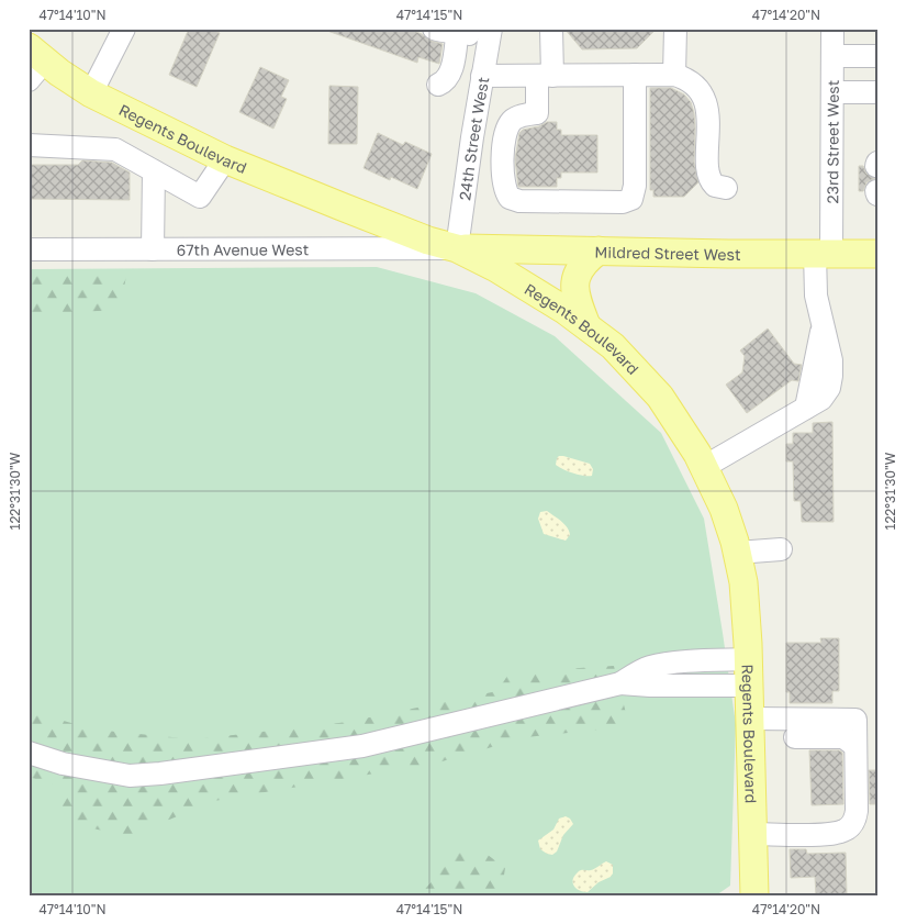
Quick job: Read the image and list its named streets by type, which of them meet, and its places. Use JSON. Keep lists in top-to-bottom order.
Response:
{
  "streets": {
    "main road": ["Regents Boulevard", "Mildred Street West"],
    "street": ["24th Street West", "23rd Street West", "67th Avenue West"]
  },
  "crossings": [
    ["Regents Boulevard", "24th Street West"],
    ["Regents Boulevard", "23rd Street West"],
    ["Regents Boulevard", "67th Avenue West"],
    ["Regents Boulevard", "Mildred Street West"],
    ["24th Street West", "67th Avenue West"],
    ["24th Street West", "Mildred Street West"],
    ["23rd Street West", "Mildred Street West"],
    ["67th Avenue West", "Mildred Street West"]
  ],
  "coordinates": [
    "47°14'10\"N",
    "47°14'15\"N",
    "47°14'20\"N",
    "122°31'30\"W"
  ]
}
